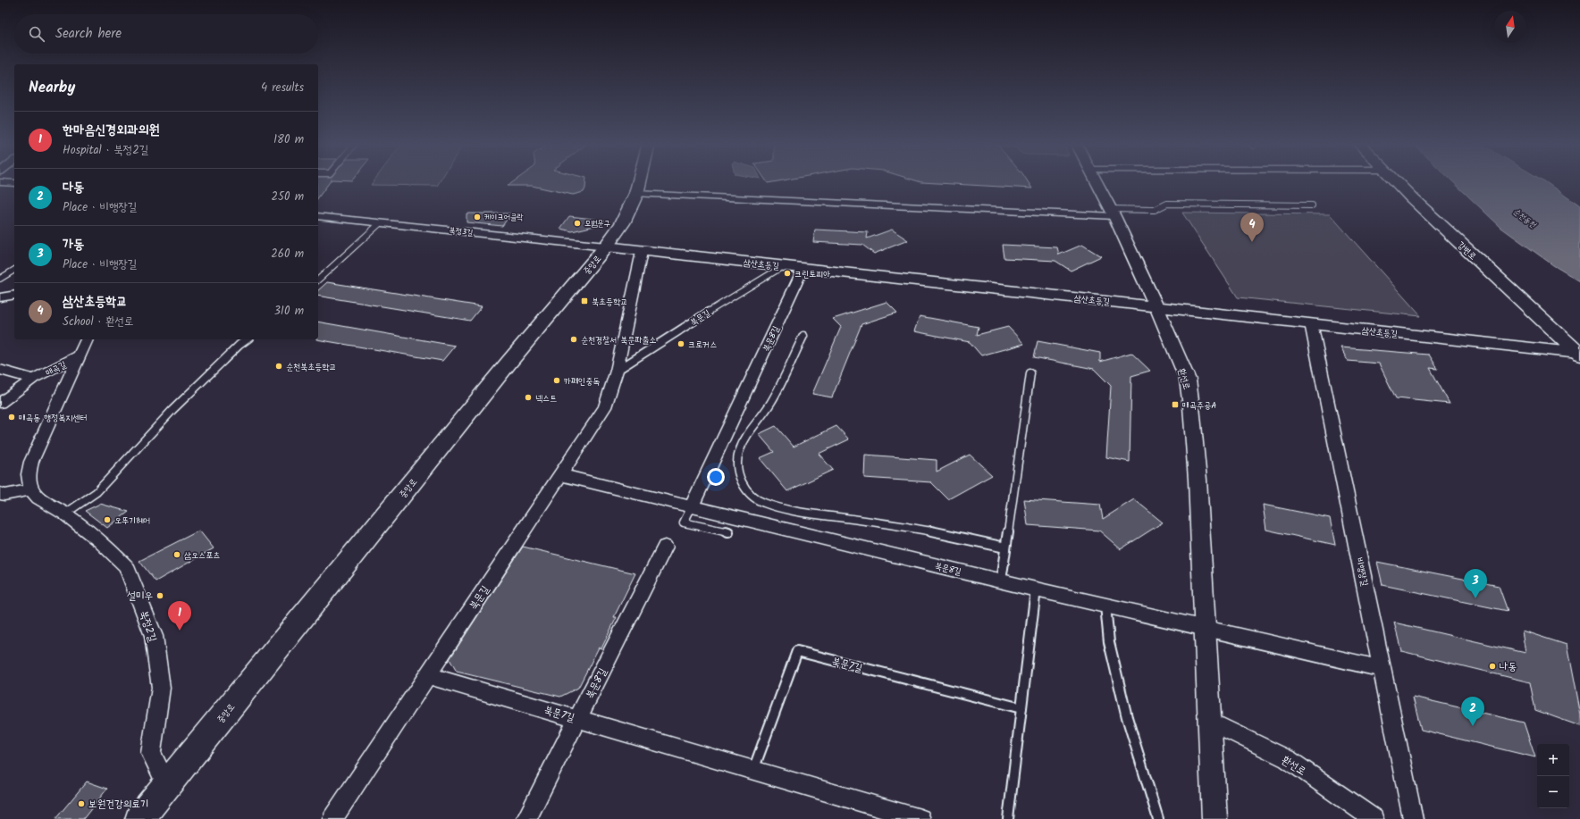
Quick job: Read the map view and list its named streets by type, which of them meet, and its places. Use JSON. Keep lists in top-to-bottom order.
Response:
{
  "streets": {
    "main road": ["강변로", "중앙로"],
    "street": [
      "북정3길",
      "삼산초등길",
      "북문길",
      "북문8길",
      "매곡길",
      "환선로",
      "비행장길",
      "북정2길",
      "북문7길"
    ]
  },
  "crossings": [
    ["북정3길", "삼산초등길"],
    ["북정3길", "중앙로"],
    ["강변로", "삼산초등길"],
    ["삼산초등길", "중앙로"],
    ["삼산초등길", "북문길"],
    ["삼산초등길", "북문8길"],
    ["삼산초등길", "환선로"],
    ["삼산초등길", "비행장길"],
    ["중앙로", "북정2길"],
    ["북문길", "북문8길"],
    ["북문길", "북문7길"],
    ["북문8길", "환선로"],
    ["북문8길", "북문7길"]
  ],
  "water": ["순천동천"],
  "places": {
    "other": [
      "케이크어클락",
      "모범문구",
      "크린토피아",
      "순천경찰서 북문파출소",
      "크로커스",
      "순천북초등학교",
      "카페인중독",
      "넥스트",
      "매곡동 행정복지센터",
      "오뚜기헤어",
      "삼오스포츠",
      "설미우",
      "나동",
      "보원건강의료기"
    ],
    "transit": ["북초등학교", "매곡주공A"]
  },
  "north": "top",
  "page": {
    "search": "Search here",
    "heading": ["Nearby", "4 results"],
    "list": [
      {
        "mark": "1",
        "name": "한마음신경외과의원",
        "note": "Hospital · 북정2길",
        "value": "180 m"
      },
      {
        "mark": "2",
        "name": "다동",
        "note": "Place · 비행장길",
        "value": "250 m"
      },
      {
        "mark": "3",
        "name": "가동",
        "note": "Place · 비행장길",
        "value": "260 m"
      },
      {
        "mark": "4",
        "name": "삼산초등학교",
        "note": "School · 환선로",
        "value": "310 m"
      }
    ],
    "pins": [
      "4",
      "3",
      "1",
      "2"
    ],
    "map_buttons": ["+", "−"]
  }
}
